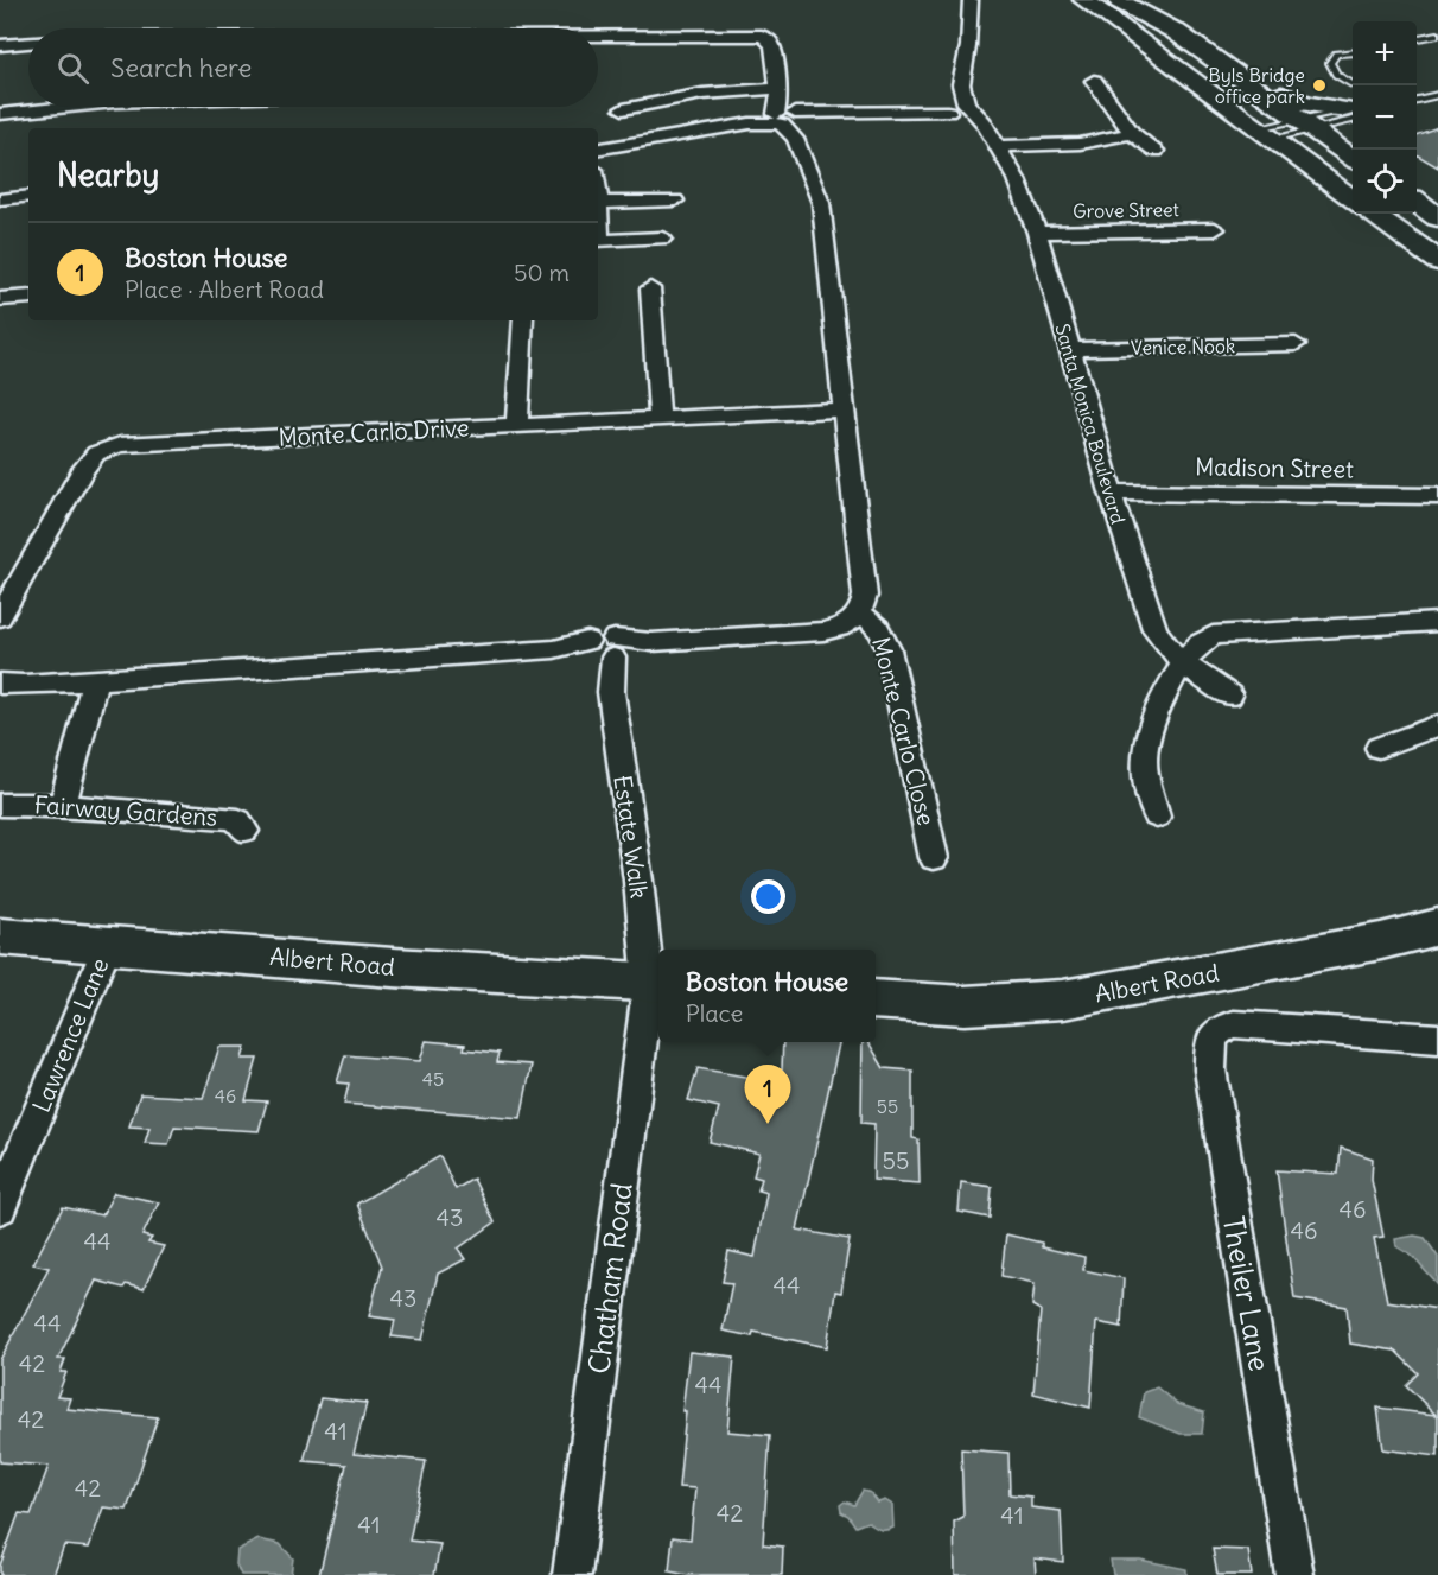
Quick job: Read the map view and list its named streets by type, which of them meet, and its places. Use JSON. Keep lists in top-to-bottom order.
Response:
{
  "streets": {
    "main road": ["Albert Road"],
    "street": [
      "Grove Street",
      "Venice Nook",
      "Santa Monica Boulevard",
      "Monte Carlo Drive",
      "Madison Street",
      "Monte Carlo Close",
      "Fairway Gardens",
      "Estate Walk",
      "Lawrence Lane",
      "Chatham Road",
      "Theiler Lane"
    ]
  },
  "crossings": [
    ["Grove Street", "Santa Monica Boulevard"],
    ["Venice Nook", "Santa Monica Boulevard"],
    ["Santa Monica Boulevard", "Madison Street"],
    ["Estate Walk", "Albert Road"],
    ["Estate Walk", "Chatham Road"],
    ["Albert Road", "Lawrence Lane"],
    ["Albert Road", "Chatham Road"]
  ],
  "places": ["Byls Bridge office park"],
  "house_numbers": [
    "45",
    "46",
    "55",
    "55",
    "46",
    "43",
    "46",
    "44",
    "44",
    "43",
    "44",
    "42",
    "44",
    "42",
    "41",
    "42",
    "42",
    "41",
    "41"
  ],
  "page": {
    "map_buttons": ["+", "−"],
    "search": "Search here",
    "heading": "Nearby",
    "list": [
      {
        "mark": "1",
        "name": "Boston House",
        "note": "Place · Albert Road",
        "value": "50 m"
      }
    ],
    "popup": ["Boston House", "Place"],
    "pins": "1"
  }
}
